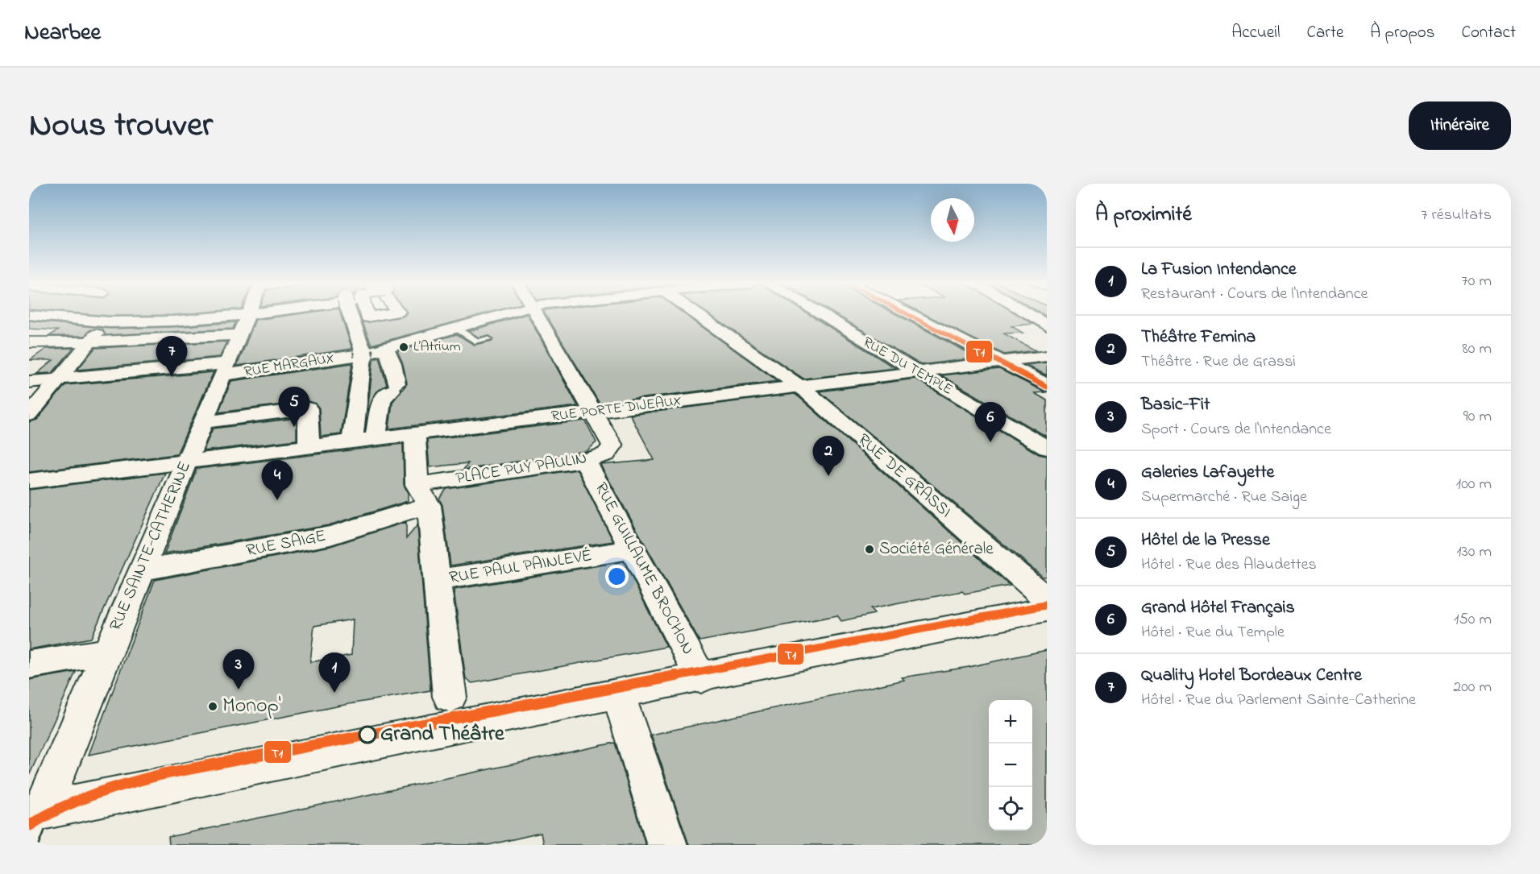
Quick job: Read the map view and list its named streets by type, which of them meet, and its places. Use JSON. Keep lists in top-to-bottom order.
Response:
{
  "streets": {
    "street": [
      "RUE MARGAUX",
      "RUE DU TEMPLE",
      "RUE PORTE DIJEAUX",
      "PLACE PUY PAULIN",
      "RUE DE GRASSI",
      "RUE SAIGE",
      "RUE SAINTE-CATHERINE",
      "RUE PAUL PAINLEVÉ",
      "RUE GUILLAUME BROCHON"
    ]
  },
  "crossings": [
    ["RUE MARGAUX", "RUE SAINTE-CATHERINE"],
    ["RUE DU TEMPLE", "RUE PORTE DIJEAUX"],
    ["RUE PORTE DIJEAUX", "PLACE PUY PAULIN"],
    ["RUE PORTE DIJEAUX", "RUE DE GRASSI"],
    ["RUE PORTE DIJEAUX", "RUE SAINTE-CATHERINE"],
    ["PLACE PUY PAULIN", "RUE SAIGE"],
    ["PLACE PUY PAULIN", "RUE GUILLAUME BROCHON"],
    ["RUE SAIGE", "RUE SAINTE-CATHERINE"],
    ["RUE PAUL PAINLEVÉ", "RUE GUILLAUME BROCHON"]
  ],
  "places": [
    "L’Atrium",
    "Société Générale",
    "Monop'",
    "Grand Théâtre"
  ],
  "lines": ["transit line T1"],
  "north": "bottom",
  "page": {
    "header": "Nearbee",
    "nav": [
      "Accueil",
      "Carte",
      "À propos",
      "Contact"
    ],
    "title": "Nous trouver",
    "buttons": "Itinéraire",
    "heading": ["À proximité", "7 résultats"],
    "list": [
      {
        "mark": "1",
        "name": "La Fusion Intendance",
        "note": "Restaurant · Cours de l'Intendance",
        "value": "70 m"
      },
      {
        "mark": "2",
        "name": "Théâtre Femina",
        "note": "Théâtre · Rue de Grassi",
        "value": "80 m"
      },
      {
        "mark": "3",
        "name": "Basic-Fit",
        "note": "Sport · Cours de l'Intendance",
        "value": "90 m"
      },
      {
        "mark": "4",
        "name": "Galeries Lafayette",
        "note": "Supermarché · Rue Saige",
        "value": "100 m"
      },
      {
        "mark": "5",
        "name": "Hôtel de la Presse",
        "note": "Hôtel · Rue des Alaudettes",
        "value": "130 m"
      },
      {
        "mark": "6",
        "name": "Grand Hôtel Français",
        "note": "Hôtel · Rue du Temple",
        "value": "150 m"
      },
      {
        "mark": "7",
        "name": "Quality Hotel Bordeaux Centre",
        "note": "Hôtel · Rue du Parlement Sainte-Catherine",
        "value": "200 m"
      }
    ],
    "pins": [
      "7",
      "5",
      "6",
      "2",
      "4",
      "3",
      "1"
    ],
    "map_buttons": ["+", "−"]
  }
}
